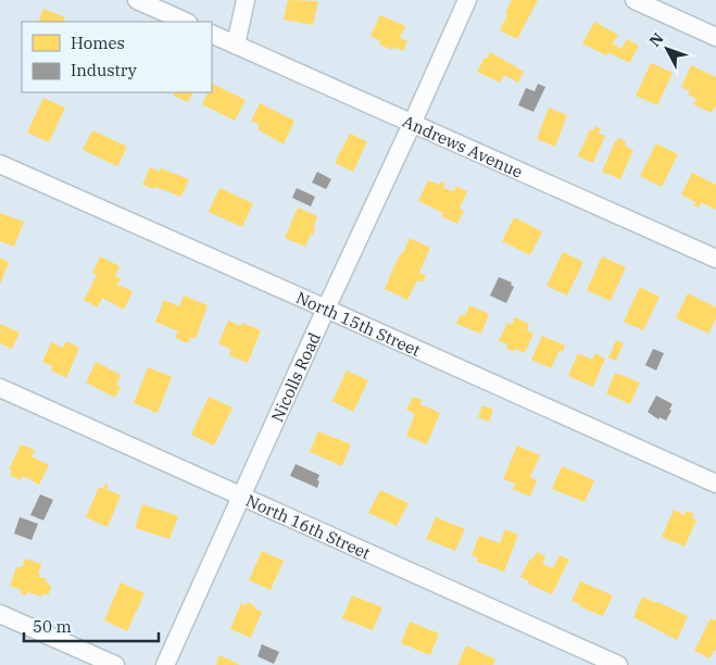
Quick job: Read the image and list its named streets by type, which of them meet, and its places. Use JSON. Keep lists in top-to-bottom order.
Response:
{
  "streets": {
    "street": [
      "Andrews Avenue",
      "North 15th Street",
      "Nicolls Road",
      "North 16th Street"
    ]
  },
  "crossings": [
    ["Andrews Avenue", "Nicolls Road"],
    ["North 15th Street", "Nicolls Road"],
    ["Nicolls Road", "North 16th Street"]
  ],
  "legend": ["Homes", "Industry"],
  "scale_bar": "50 m",
  "north": "top left"
}
